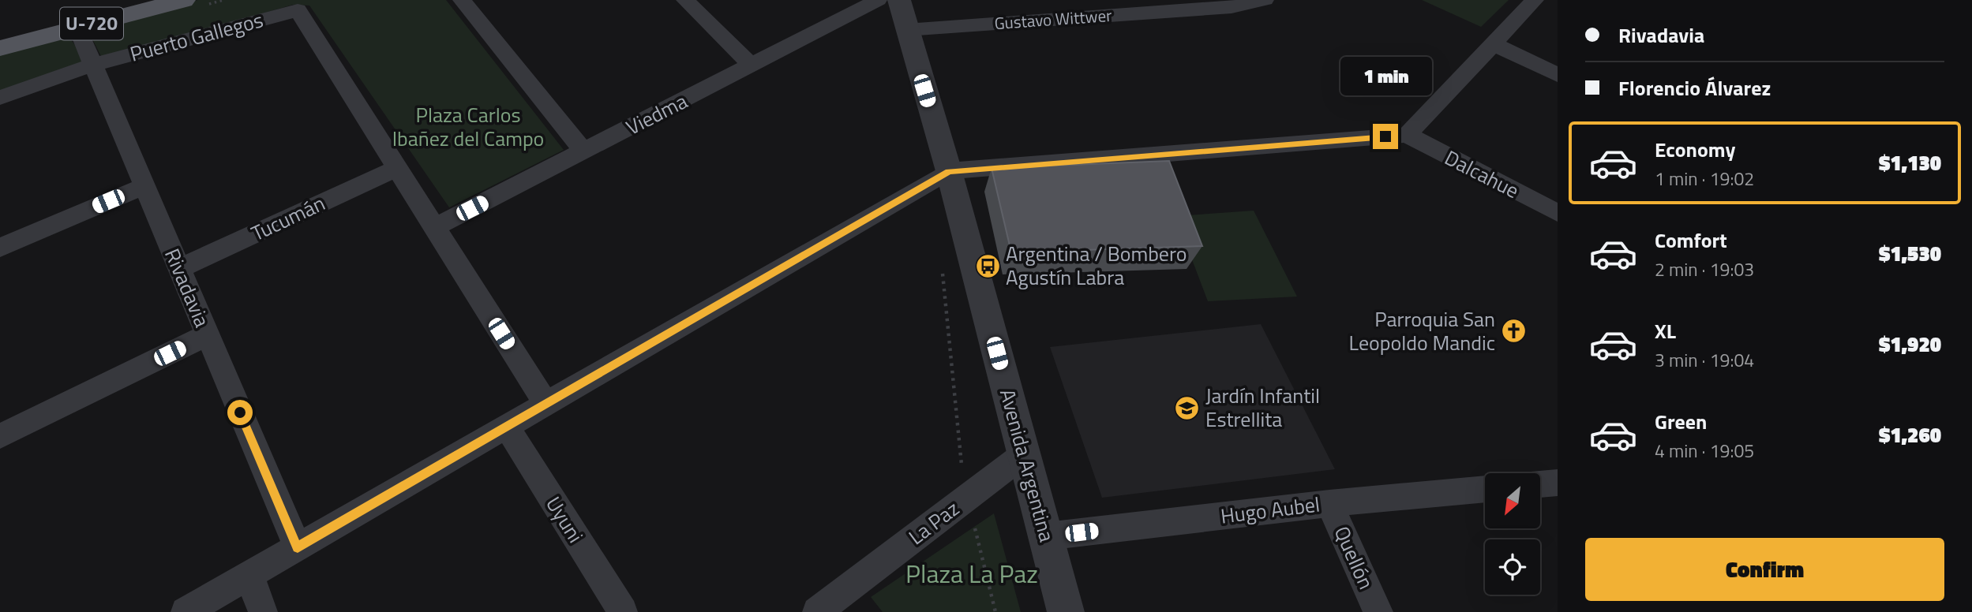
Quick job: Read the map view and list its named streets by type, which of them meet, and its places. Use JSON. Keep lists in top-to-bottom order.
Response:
{
  "streets": {
    "main road": ["U-720"],
    "street": [
      "Gustavo Wittwer",
      "Puerto Gallegos",
      "Viedma",
      "Dalcahue",
      "Tucumán",
      "Rivadavia",
      "Avenida Argentina",
      "Hugo Aubel",
      "Uyuni",
      "La Paz",
      "Quellón"
    ]
  },
  "crossings": [
    ["Gustavo Wittwer", "Avenida Argentina"],
    ["U-720", "Rivadavia"],
    ["Puerto Gallegos", "Viedma"],
    ["Puerto Gallegos", "Tucumán"],
    ["Puerto Gallegos", "Rivadavia"],
    ["Tucumán", "Rivadavia"],
    ["Avenida Argentina", "Hugo Aubel"],
    ["Avenida Argentina", "La Paz"],
    ["Hugo Aubel", "Quellón"]
  ],
  "parks": ["Plaza Carlos Ibañez del Campo", "Plaza La Paz"],
  "places": {
    "bus stop": ["Argentina / Bombero Agustín Labra"],
    "church": ["Parroquia San Leopoldo Mandic"],
    "school or university": ["Jardín Infantil Estrellita"]
  },
  "north": "bottom left",
  "page": {
    "banner": ["Rivadavia", "Florencio Álvarez"],
    "bubble": "1 min",
    "list": [
      {
        "name": "Economy",
        "note": "1 min · 19:02",
        "value": "$1,130"
      },
      {
        "name": "Comfort",
        "note": "2 min · 19:03",
        "value": "$1,530"
      },
      {
        "name": "XL",
        "note": "3 min · 19:04",
        "value": "$1,920"
      },
      {
        "name": "Green",
        "note": "4 min · 19:05",
        "value": "$1,260"
      }
    ],
    "buttons": "Confirm"
  }
}
